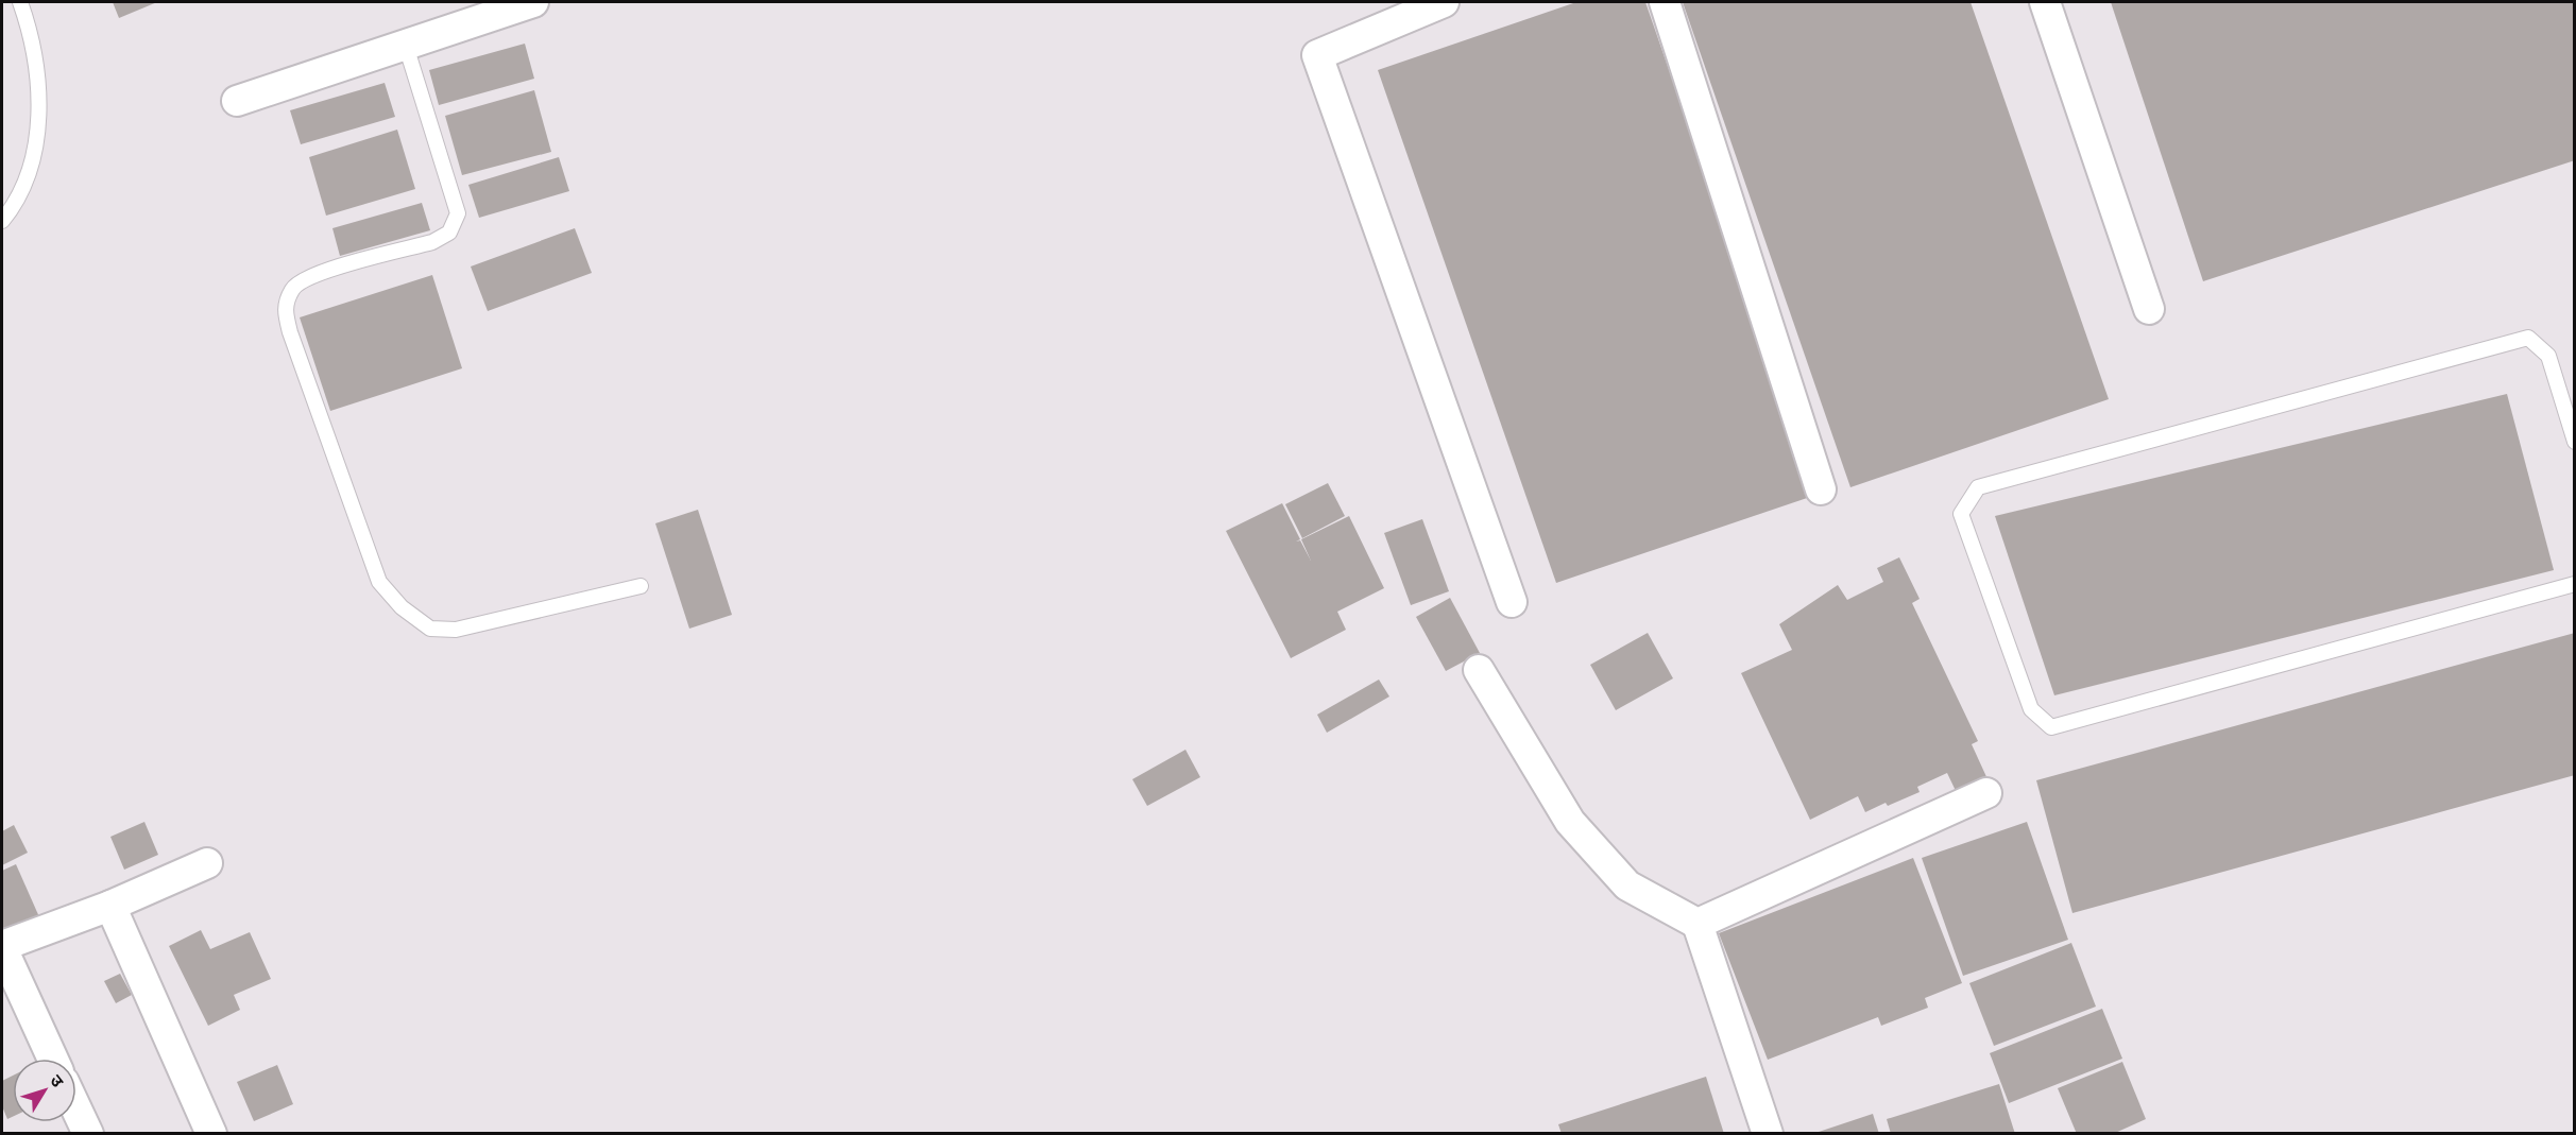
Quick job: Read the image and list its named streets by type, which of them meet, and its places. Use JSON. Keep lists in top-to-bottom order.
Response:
{
  "north": "top right"
}
